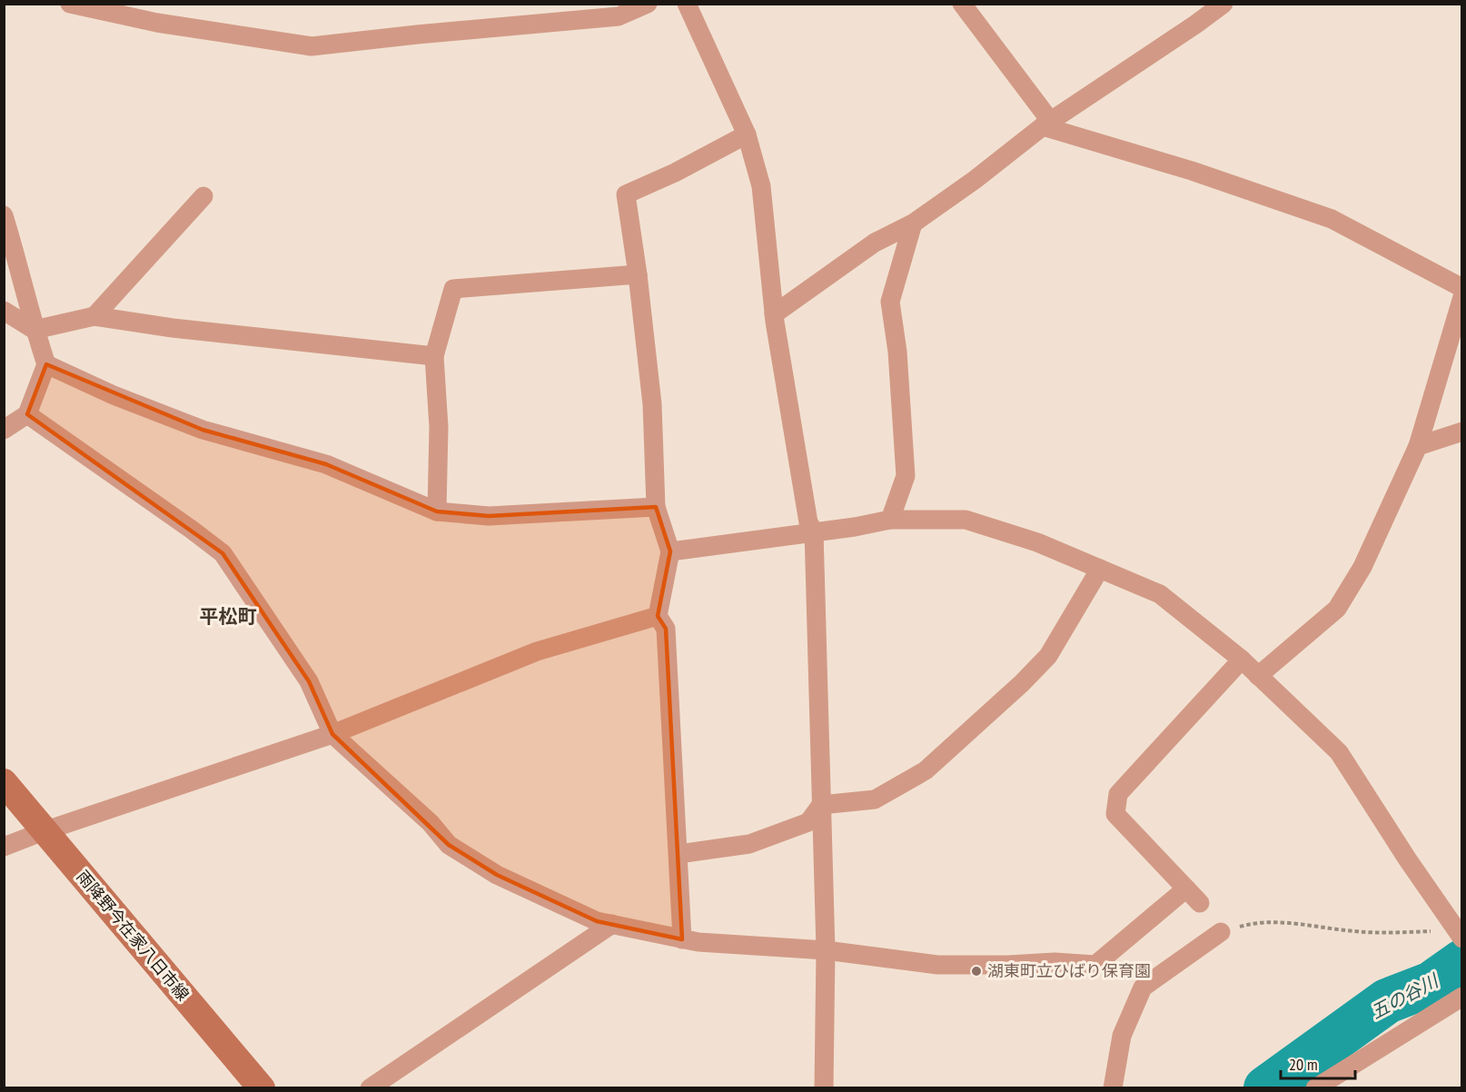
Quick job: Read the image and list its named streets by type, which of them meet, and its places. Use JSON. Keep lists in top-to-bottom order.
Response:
{
  "streets": {
    "main road": ["雨降野今在家八日市線"]
  },
  "districts": ["平松町"],
  "water": ["五の谷川"],
  "places": ["湖東町立ひばり保育園"],
  "scale_bar": "20 m"
}
